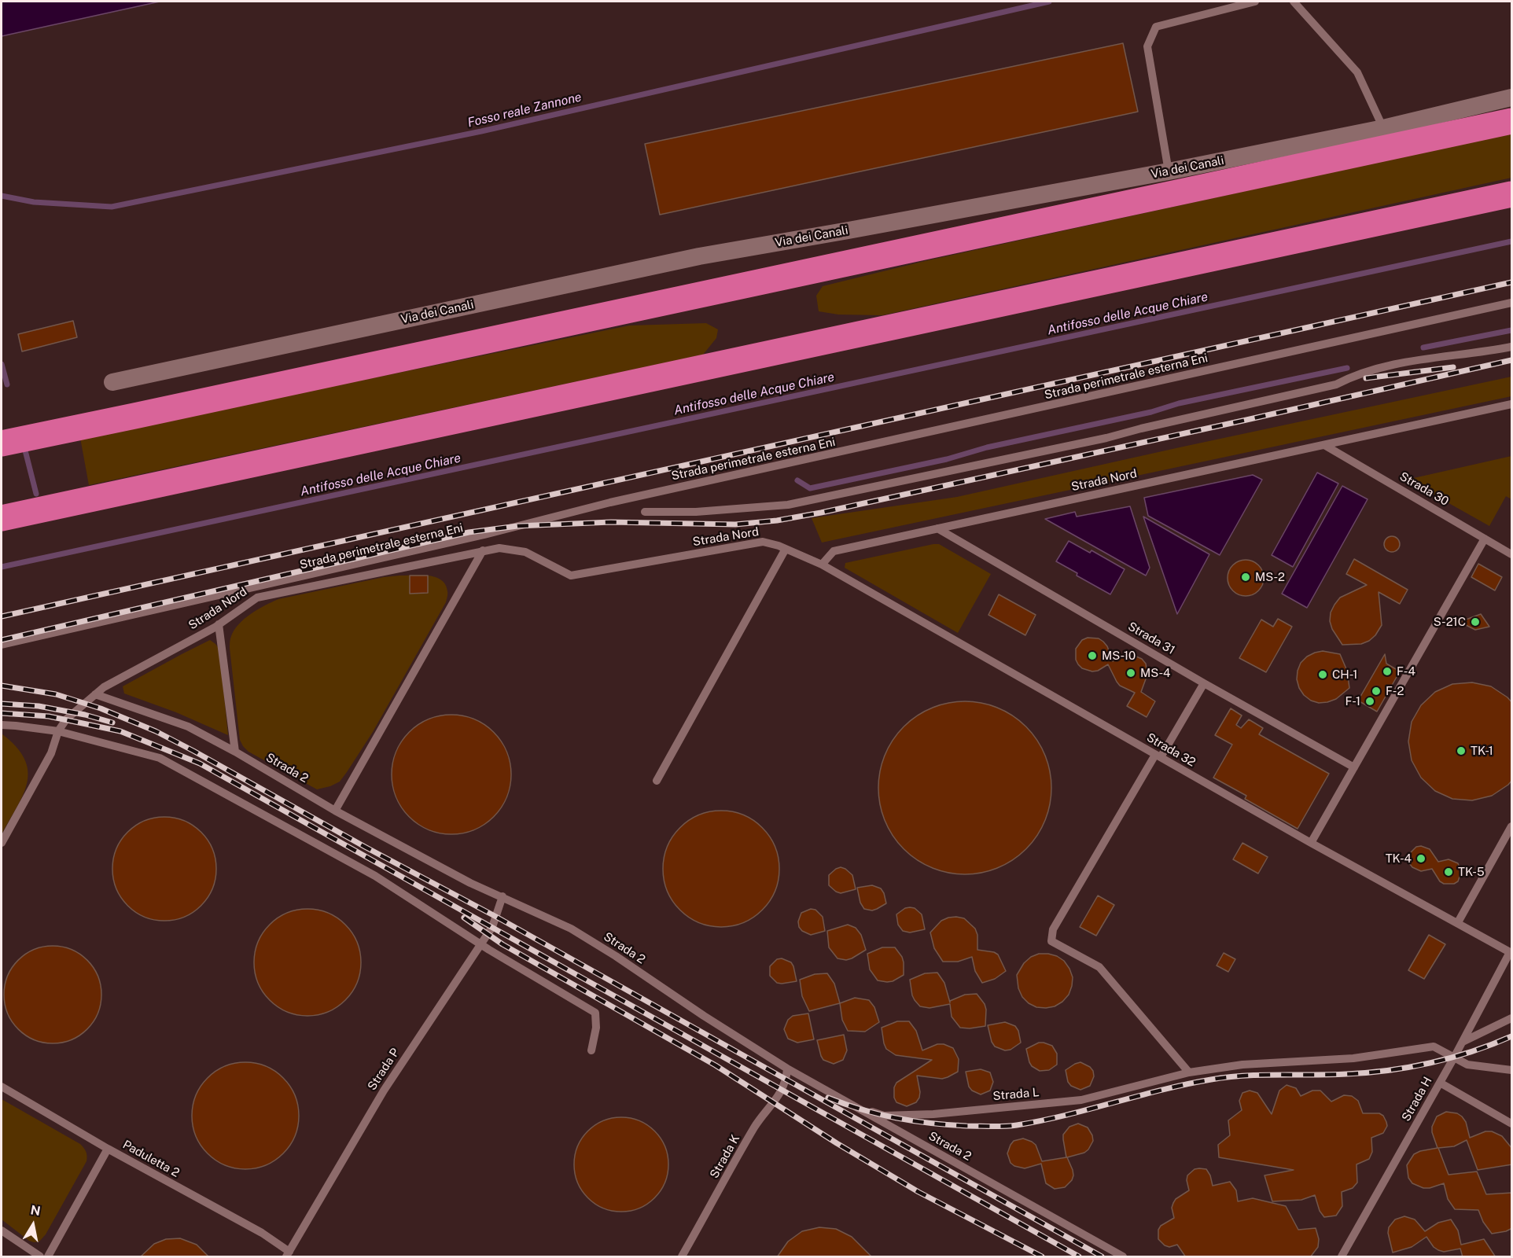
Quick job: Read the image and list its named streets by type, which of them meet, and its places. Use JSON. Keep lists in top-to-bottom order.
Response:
{
  "streets": {
    "street": ["Via dei Canali"],
    "lane": [
      "Strada perimetrale esterna Eni",
      "Strada Nord",
      "Strada 30",
      "Strada 31",
      "Strada 32",
      "Strada 2",
      "Strada P",
      "Strada L",
      "Strada H",
      "Strada K",
      "Paduletta 2"
    ]
  },
  "crossings": [
    ["Strada Nord", "Strada 30"],
    ["Strada Nord", "Strada 31"],
    ["Strada Nord", "Strada 32"],
    ["Strada Nord", "Strada 2"],
    ["Strada 32", "Strada H"],
    ["Strada 2", "Strada P"],
    ["Strada 2", "Strada L"],
    ["Strada 2", "Strada K"],
    ["Strada P", "Paduletta 2"],
    ["Strada L", "Strada H"]
  ],
  "water": ["Fosso reale Zannone", "Antifosso delle Acque Chiare"],
  "places": [
    "MS-2",
    "S-21C",
    "MS-10",
    "F-4",
    "MS-4",
    "CH-1",
    "F-2",
    "F-1",
    "TK-1",
    "TK-4",
    "TK-5"
  ],
  "north": "top"
}
